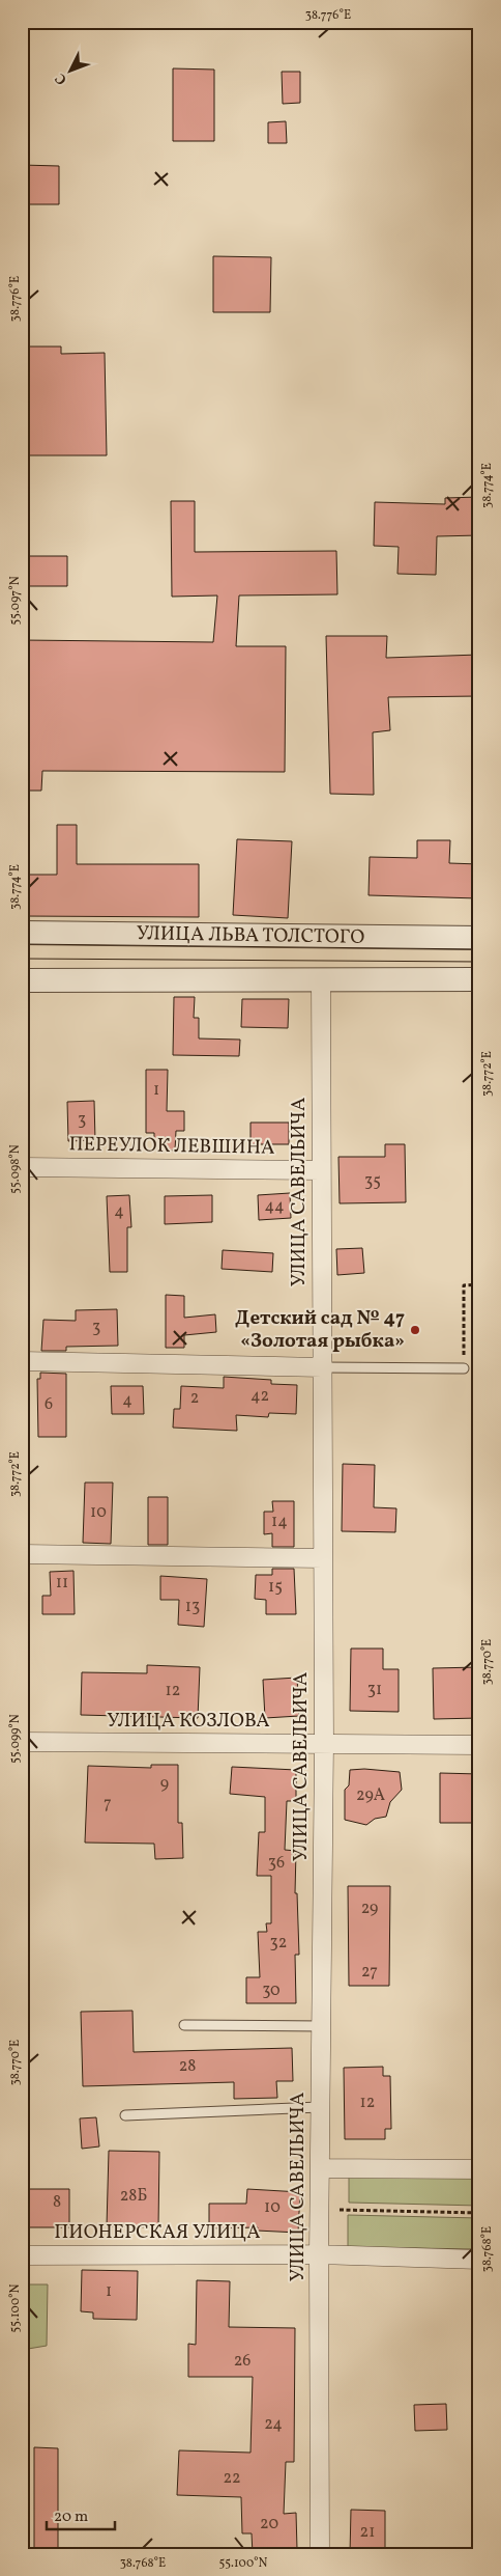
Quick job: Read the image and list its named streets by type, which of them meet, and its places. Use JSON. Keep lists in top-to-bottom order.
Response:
{
  "streets": {
    "street": [
      "УЛИЦА ЛЬВА ТОЛСТОГО",
      "ПЕРЕУЛОК ЛЕВШИНА",
      "УЛИЦА САВЕЛЬИЧА",
      "УЛИЦА КОЗЛОВА",
      "ПИОНЕРСКАЯ УЛИЦА"
    ]
  },
  "crossings": [
    ["ПЕРЕУЛОК ЛЕВШИНА", "УЛИЦА САВЕЛЬИЧА"],
    ["УЛИЦА САВЕЛЬИЧА", "УЛИЦА КОЗЛОВА"],
    ["УЛИЦА САВЕЛЬИЧА", "ПИОНЕРСКАЯ УЛИЦА"]
  ],
  "places": ["Детский сад № 47 «Золотая рыбка»"],
  "house_numbers": [
    "1",
    "3",
    "35",
    "44",
    "4",
    "3",
    "42",
    "2",
    "4",
    "6",
    "10",
    "14",
    "11",
    "15",
    "13",
    "31",
    "12",
    "9",
    "29А",
    "7",
    "36",
    "29",
    "32",
    "27",
    "30",
    "28",
    "12",
    "28Б",
    "8",
    "10",
    "1",
    "26",
    "24",
    "22",
    "20",
    "21"
  ],
  "scale_bar": "20 m",
  "north": "bottom left",
  "coordinates": [
    "38.776°E",
    "38.774°E",
    "55.097°N",
    "38.772°E",
    "55.098°N",
    "38.770°E",
    "55.099°N",
    "38.768°E",
    "55.100°N"
  ]
}
